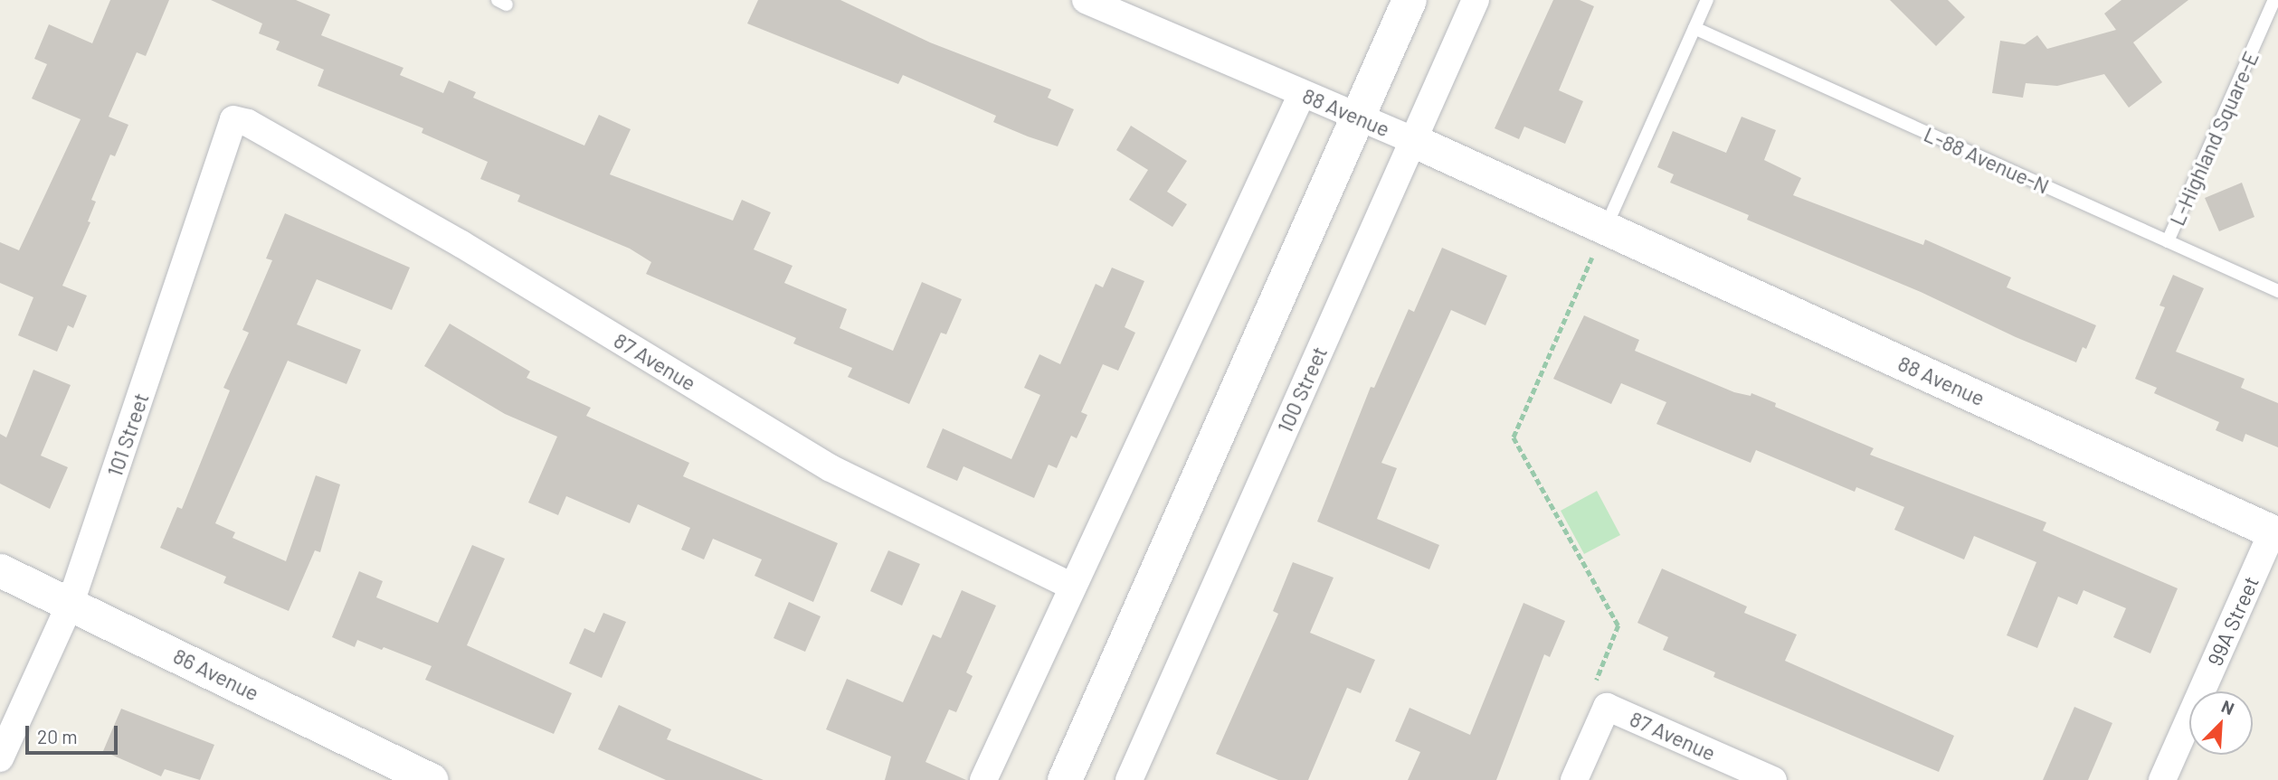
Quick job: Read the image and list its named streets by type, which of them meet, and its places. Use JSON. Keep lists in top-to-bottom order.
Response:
{
  "streets": {
    "street": [
      "88 Avenue",
      "87 Avenue",
      "100 Street",
      "101 Street",
      "99A Street",
      "86 Avenue"
    ],
    "lane": ["L-Highland Square-E", "L-88 Avenue-N"]
  },
  "crossings": [
    ["88 Avenue", "100 Street"],
    ["88 Avenue", "99A Street"],
    ["L-Highland Square-E", "L-88 Avenue-N"],
    ["87 Avenue", "101 Street"],
    ["101 Street", "86 Avenue"]
  ],
  "scale_bar": "20 m",
  "north": "top right"
}
